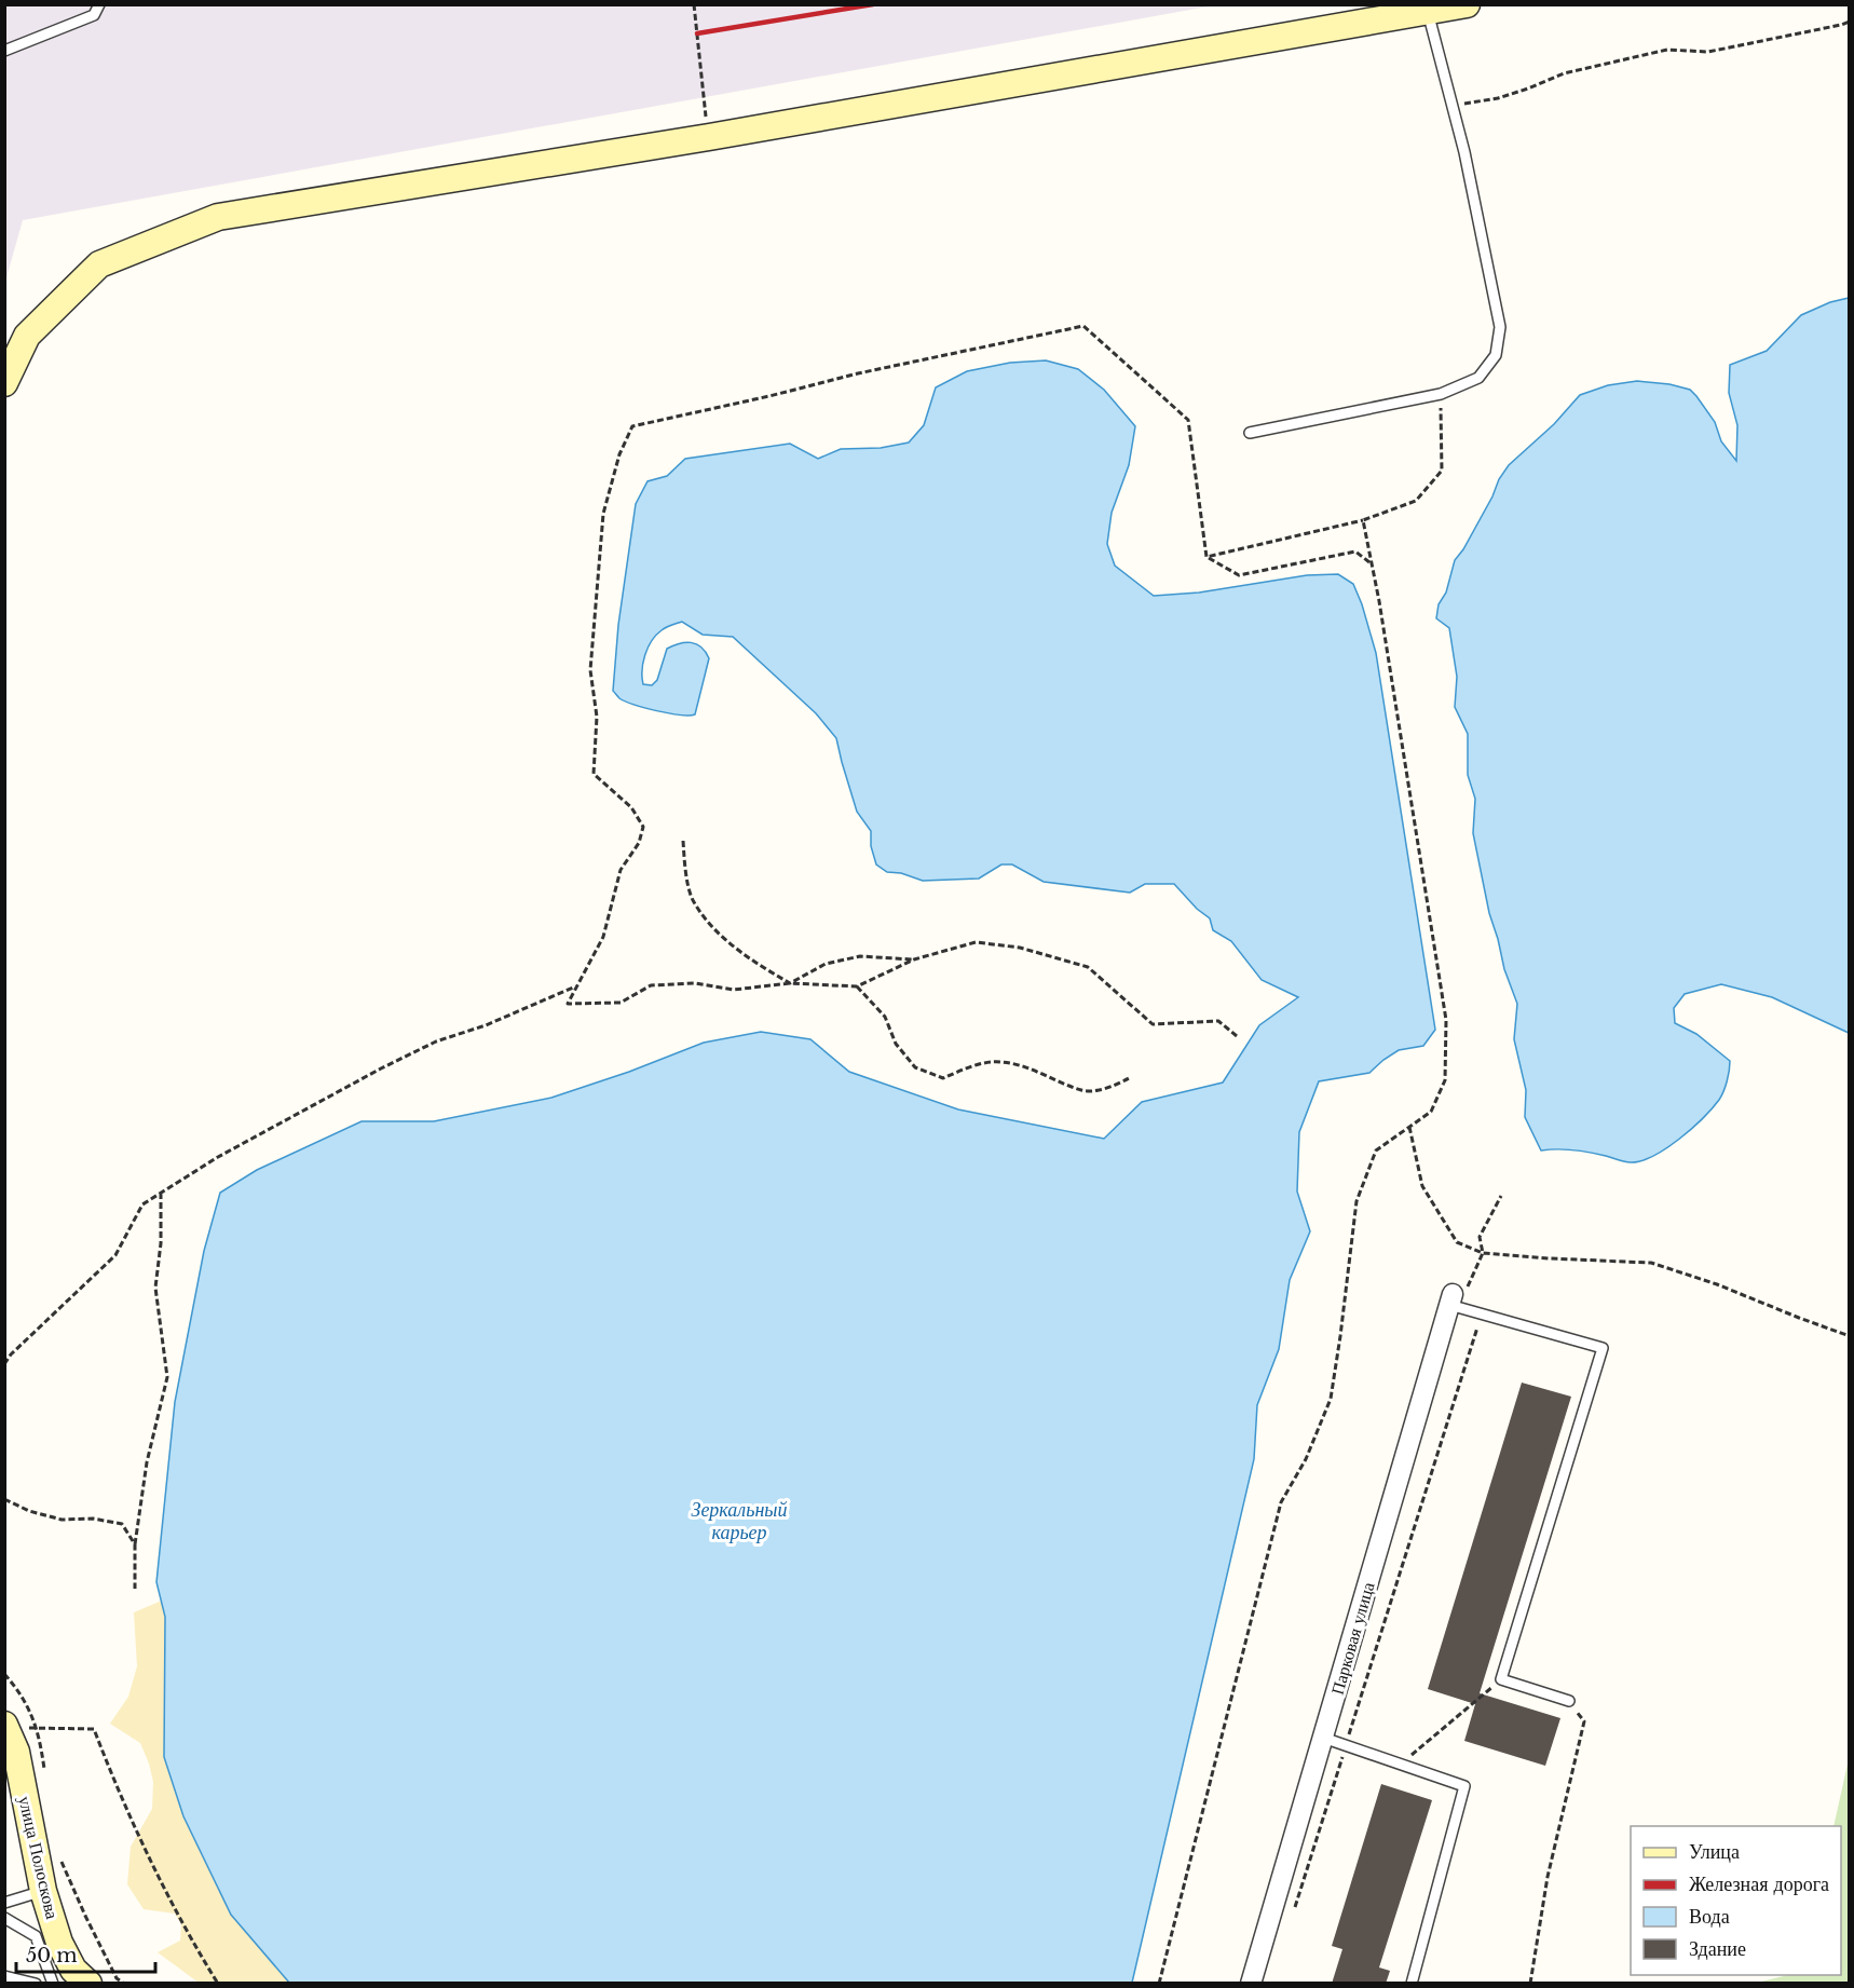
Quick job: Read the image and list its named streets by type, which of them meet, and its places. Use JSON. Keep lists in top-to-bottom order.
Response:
{
  "streets": {
    "street": ["Парковая улица", "улица Полоскова"]
  },
  "water": ["Зеркальный карьер"],
  "legend": [
    "Улица",
    "Железная дорога",
    "Вода",
    "Здание"
  ],
  "scale_bar": "50 m"
}
